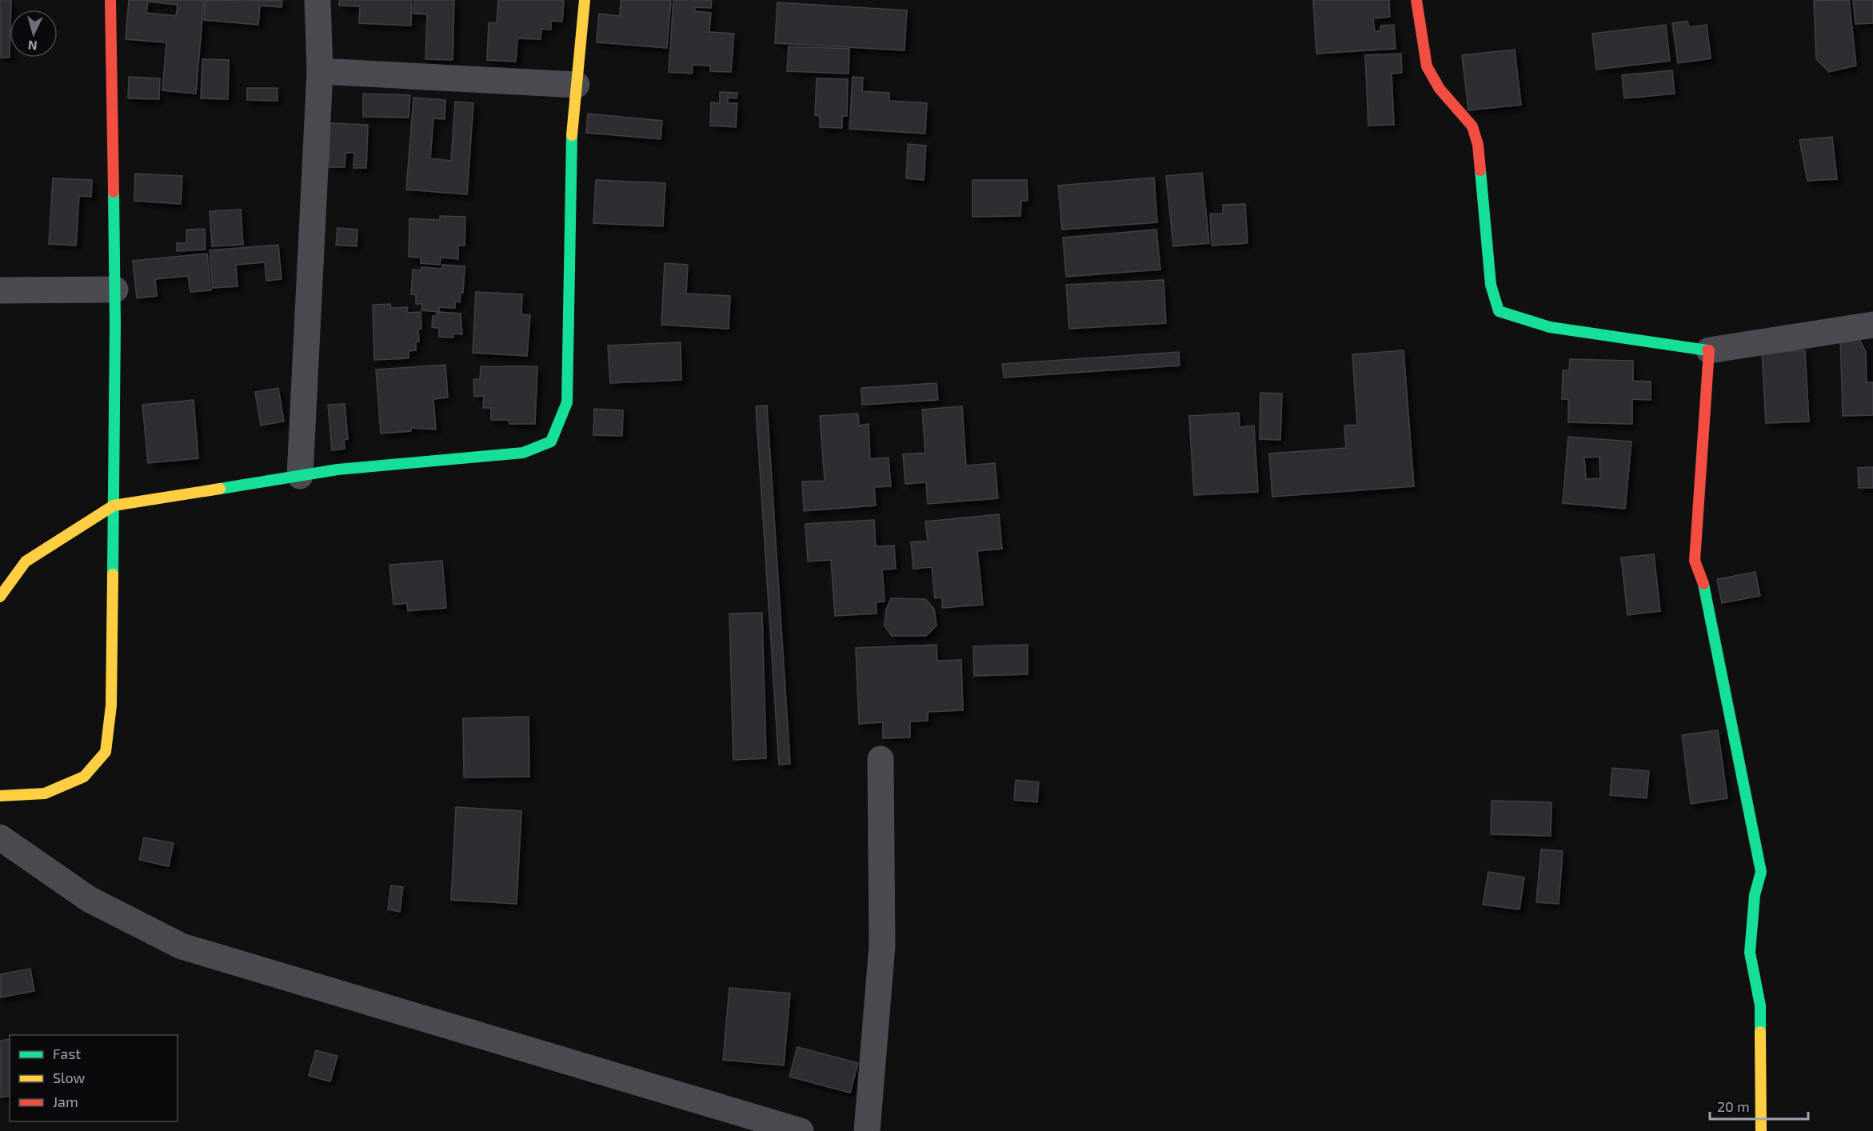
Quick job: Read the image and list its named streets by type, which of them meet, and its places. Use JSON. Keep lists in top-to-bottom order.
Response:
{
  "legend": ["Fast", "Slow", "Jam"],
  "scale_bar": "20 m",
  "north": "bottom"
}
